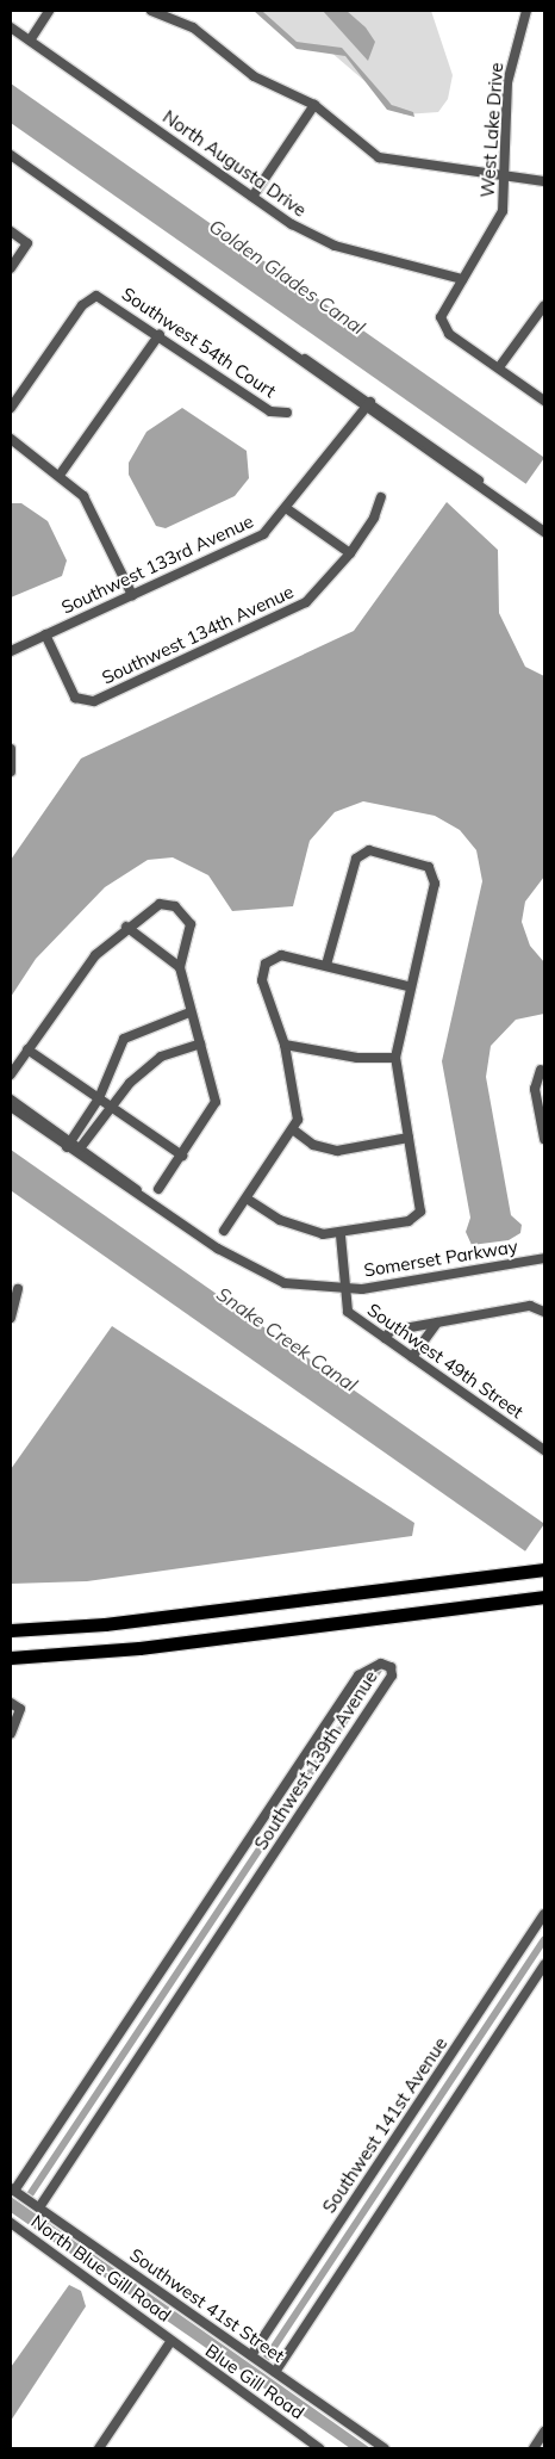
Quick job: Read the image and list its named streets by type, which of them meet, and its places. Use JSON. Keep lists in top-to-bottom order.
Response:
{
  "streets": {
    "street": [
      "West Lake Drive",
      "North Augusta Drive",
      "Southwest 54th Court",
      "Southwest 133rd Avenue",
      "Southwest 134th Avenue",
      "Somerset Parkway",
      "Southwest 49th Street",
      "Southwest 139th Avenue",
      "Southwest 141st Avenue",
      "North Blue Gill Road",
      "Southwest 41st Street",
      "Blue Gill Road"
    ]
  },
  "crossings": [
    ["West Lake Drive", "North Augusta Drive"],
    ["Southwest 133rd Avenue", "Southwest 134th Avenue"],
    ["Somerset Parkway", "Southwest 49th Street"],
    ["Southwest 139th Avenue", "Southwest 41st Street"],
    ["Southwest 141st Avenue", "Southwest 41st Street"],
    ["North Blue Gill Road", "Blue Gill Road"]
  ],
  "water": ["Golden Glades Canal", "Snake Creek Canal"]
}
